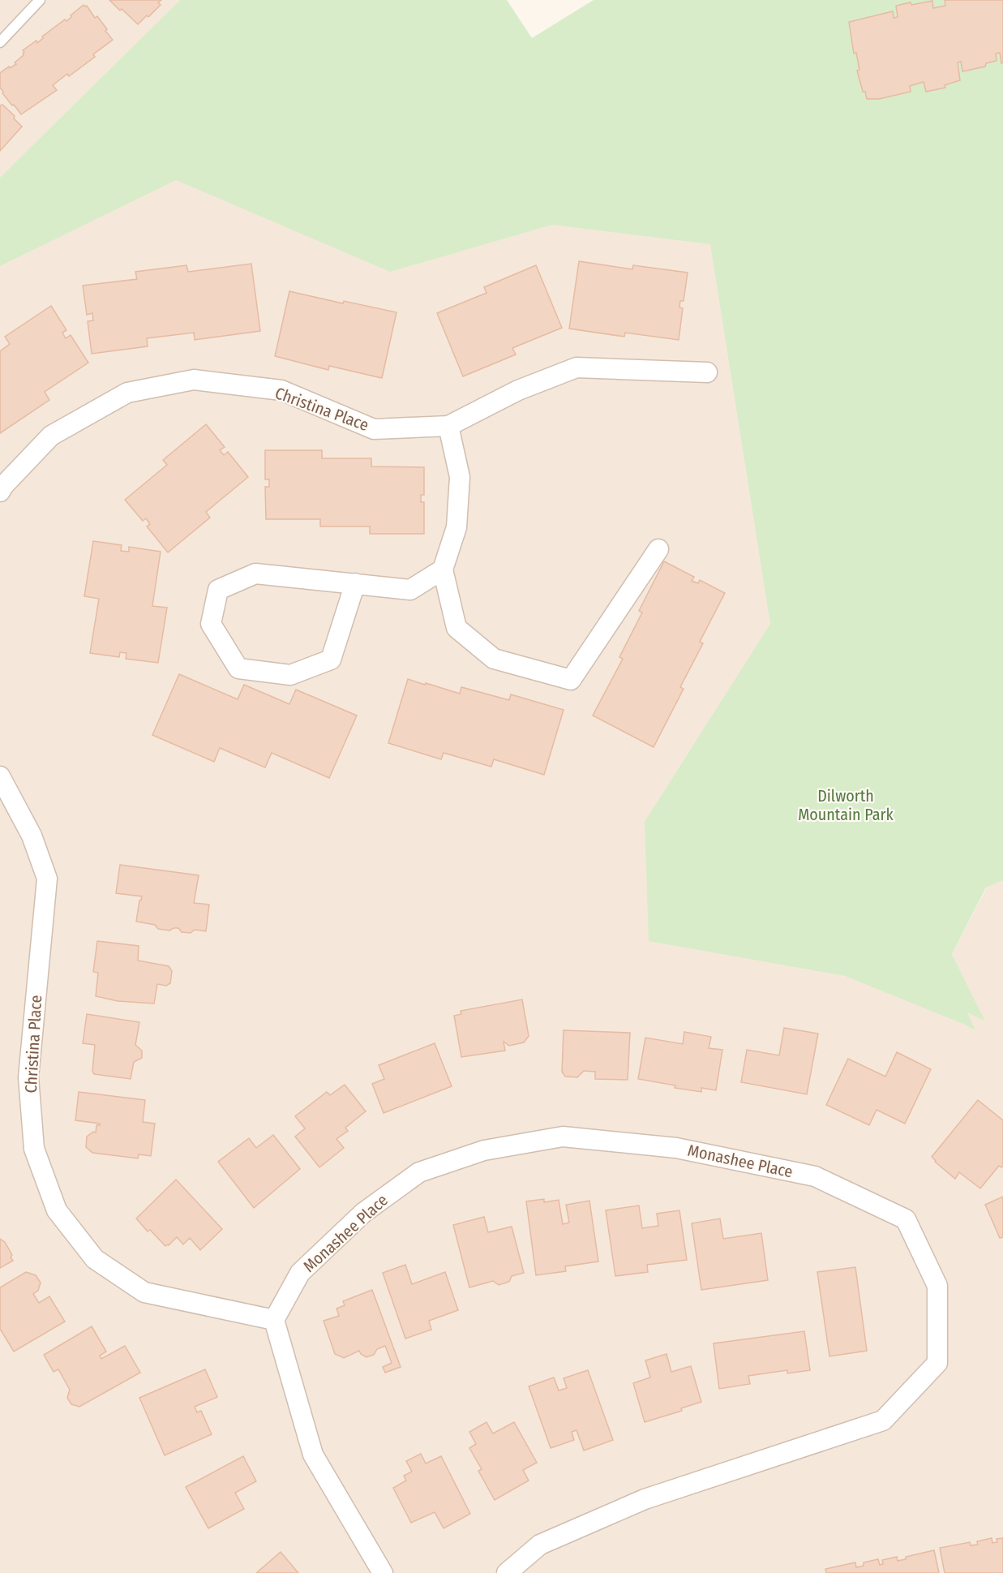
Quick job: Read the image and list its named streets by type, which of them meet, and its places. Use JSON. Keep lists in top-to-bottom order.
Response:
{
  "streets": {
    "street": ["Christina Place", "Monashee Place"]
  },
  "crossings": [
    ["Christina Place", "Monashee Place"]
  ],
  "parks": ["Dilworth Mountain Park"]
}
